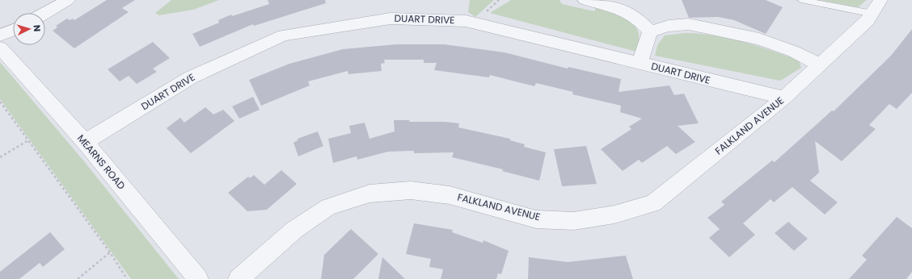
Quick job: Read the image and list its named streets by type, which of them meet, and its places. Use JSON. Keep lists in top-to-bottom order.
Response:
{
  "streets": {
    "street": ["DUART DRIVE", "FALKLAND AVENUE", "MEARNS ROAD"]
  },
  "crossings": [
    ["DUART DRIVE", "FALKLAND AVENUE"],
    ["DUART DRIVE", "MEARNS ROAD"]
  ],
  "north": "right"
}
